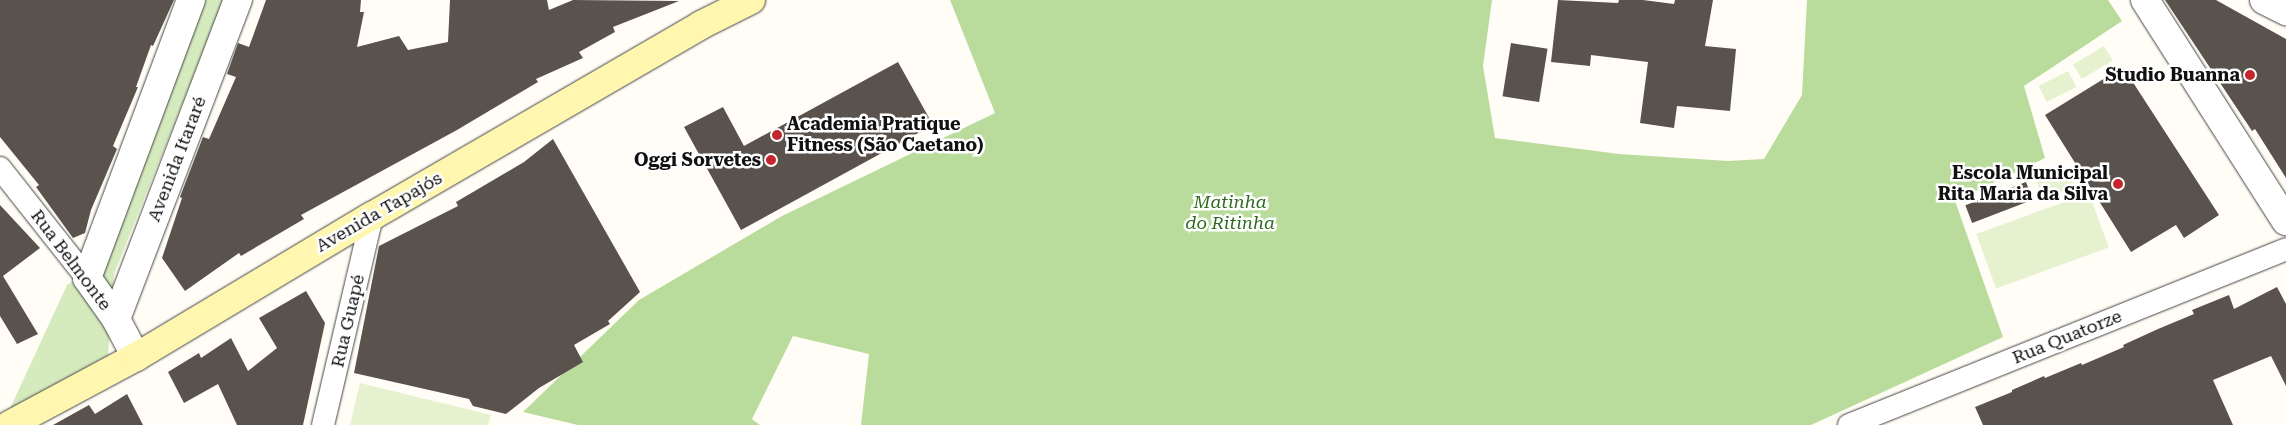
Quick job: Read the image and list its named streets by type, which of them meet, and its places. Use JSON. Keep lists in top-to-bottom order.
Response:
{
  "streets": {
    "main road": ["Avenida Tapajós"],
    "street": [
      "Avenida Itararé",
      "Rua Belmonte",
      "Rua Guapé",
      "Rua Quatorze"
    ]
  },
  "crossings": [
    ["Avenida Itararé", "Rua Belmonte"],
    ["Avenida Tapajós", "Rua Belmonte"],
    ["Avenida Tapajós", "Rua Guapé"]
  ],
  "parks": ["Matinha do Ritinha"],
  "places": [
    "Studio Buanna",
    "Academia Pratique Fitness (São Caetano)",
    "Oggi Sorvetes",
    "Escola Municipal Rita Maria da Silva"
  ]
}
